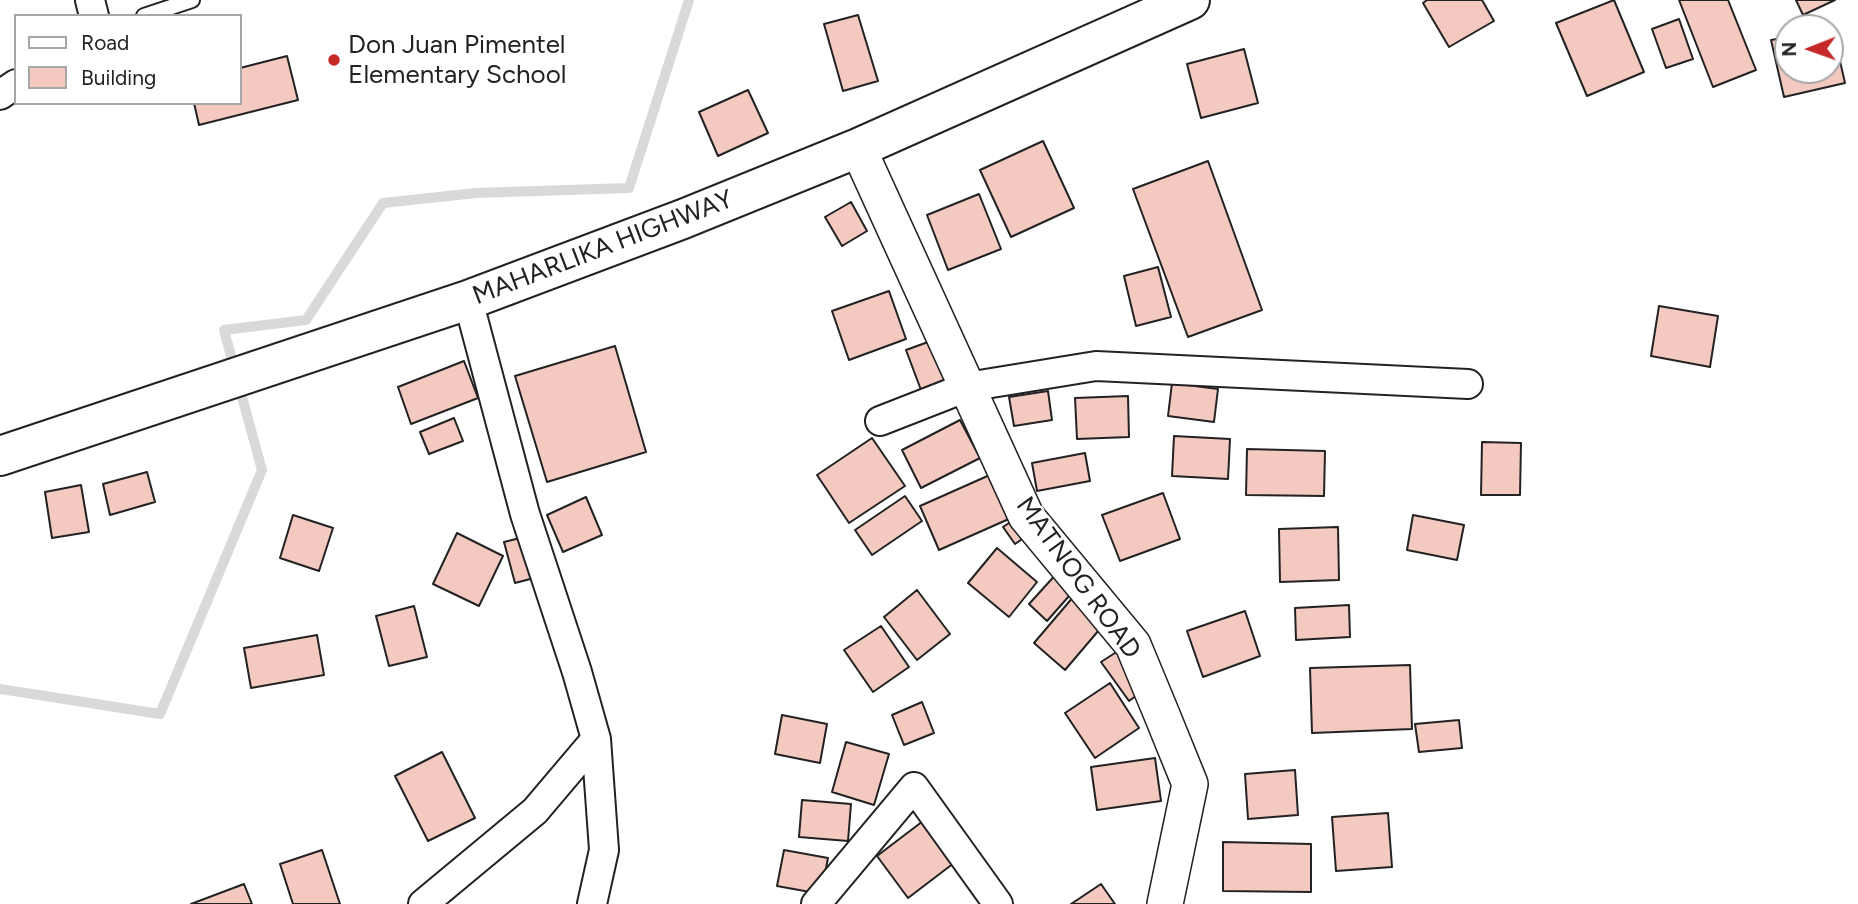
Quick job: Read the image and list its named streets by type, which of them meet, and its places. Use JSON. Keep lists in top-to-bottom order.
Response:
{
  "streets": {
    "highway": ["MAHARLIKA HIGHWAY"],
    "street": ["MATNOG ROAD"]
  },
  "crossings": [
    ["MAHARLIKA HIGHWAY", "MATNOG ROAD"]
  ],
  "places": ["Don Juan Pimentel Elementary School"],
  "legend": ["Road", "Building"],
  "north": "left"
}
